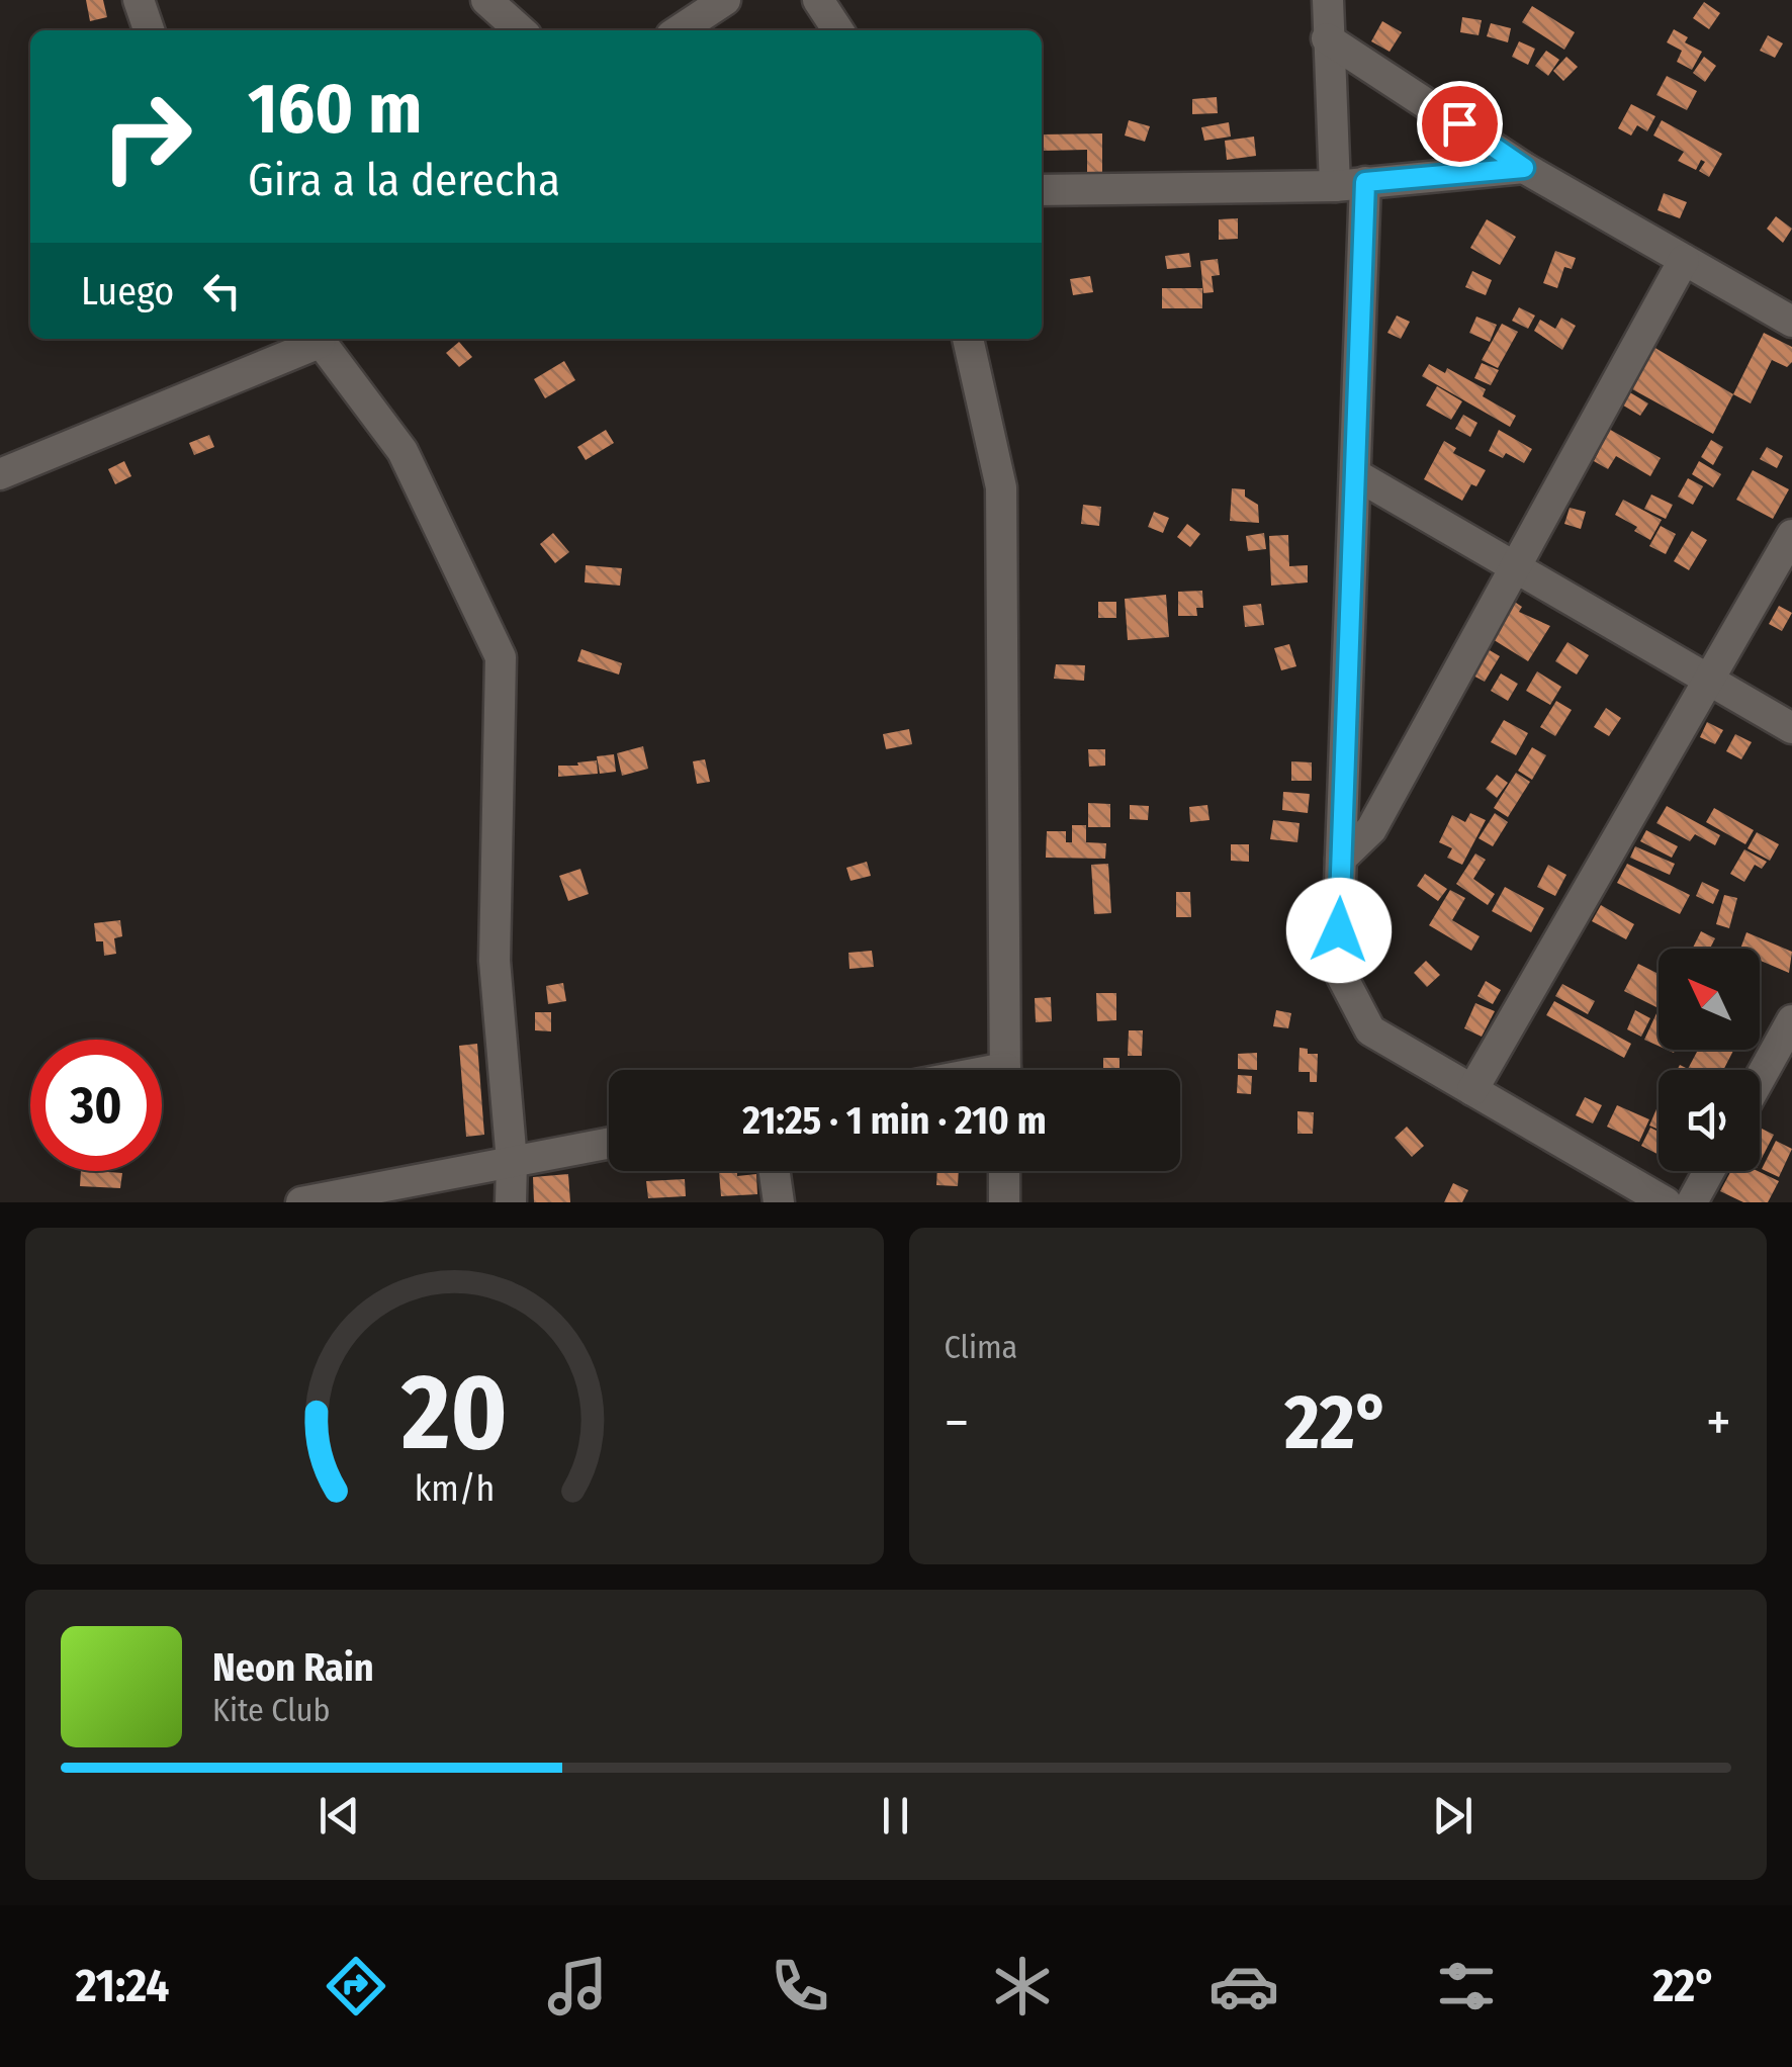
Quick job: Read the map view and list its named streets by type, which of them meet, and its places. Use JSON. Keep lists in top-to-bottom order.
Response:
{
  "north": "top left",
  "page": {
    "turn": ["160 m", "Gira a la derecha"],
    "then": "Luego",
    "limit": "30",
    "trip": "21:25 · 1 min · 210 m",
    "tile": "Clima",
    "heat": ["−", "22°", "+"],
    "song": ["Neon Rain", "Kite Club"],
    "tabs": ["21:24", "22°"],
    "gauge": ["20", "km/h"]
  }
}
